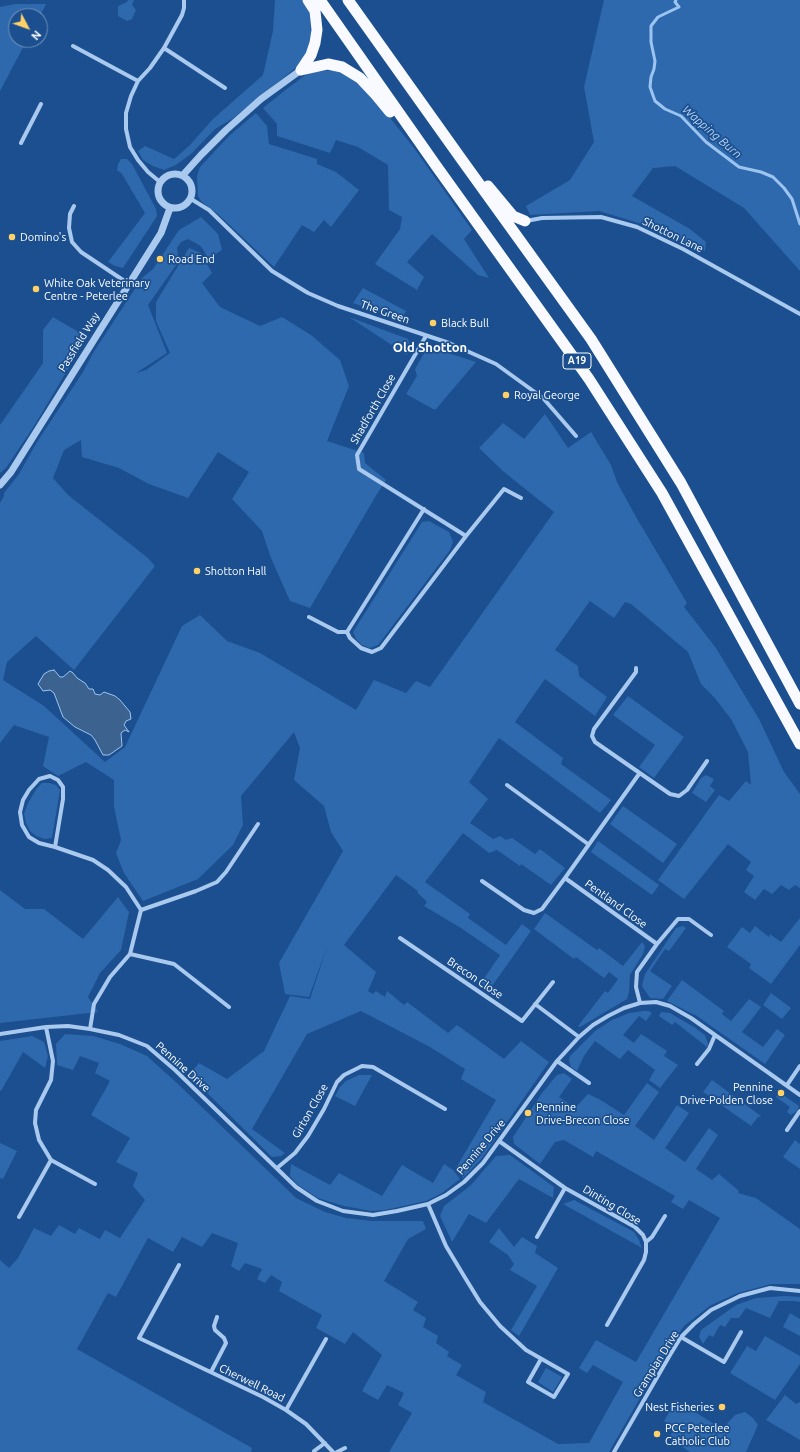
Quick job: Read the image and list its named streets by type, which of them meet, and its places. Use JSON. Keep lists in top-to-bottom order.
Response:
{
  "streets": {
    "highway": ["A19"],
    "street": [
      "Shotton Lane",
      "The Green",
      "Passfield Way",
      "Shadforth Close",
      "Pentland Close",
      "Brecon Close",
      "Pennine Drive",
      "Girton Close",
      "Dinting Close",
      "Grampian Drive",
      "Cherwell Road"
    ]
  },
  "crossings": [
    ["The Green", "Passfield Way"],
    ["The Green", "Shadforth Close"],
    ["Pennine Drive", "Girton Close"],
    ["Pennine Drive", "Dinting Close"]
  ],
  "districts": ["Old Shotton"],
  "water": ["Wapping Burn"],
  "places": [
    "Domino's",
    "Road End",
    "White Oak Veterinary Centre - Peterlee",
    "Black Bull",
    "Royal George",
    "Shotton Hall",
    "Pennine Drive-Polden Close",
    "Pennine Drive-Brecon Close",
    "Nest Fisheries",
    "PCC Peterlee Catholic Club"
  ],
  "north": "bottom right"
}
